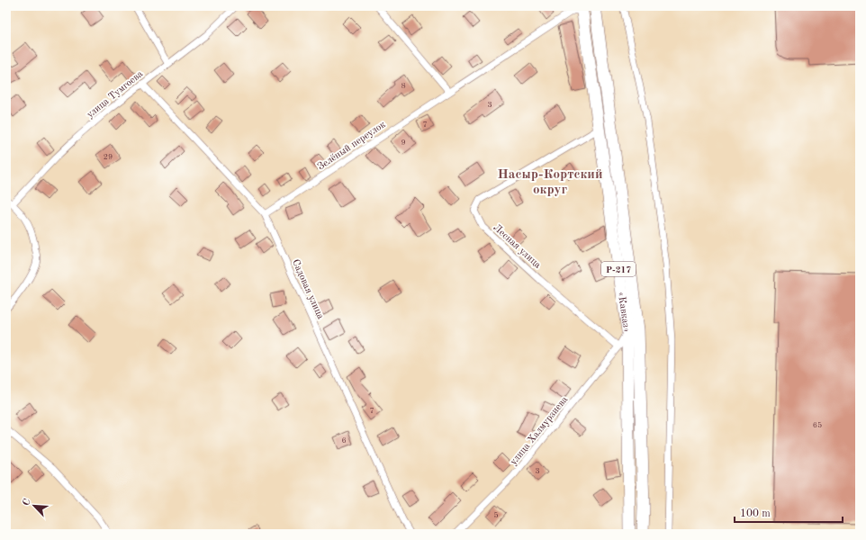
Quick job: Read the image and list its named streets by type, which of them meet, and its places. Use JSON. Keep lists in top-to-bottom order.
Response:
{
  "streets": {
    "highway": ["Р-217", "«Кавказ»"],
    "street": [
      "улица Тумгоева",
      "Зелёный переулок",
      "Лесная улица",
      "Садовая улица",
      "улица Халмурзиева"
    ]
  },
  "crossings": [
    ["улица Тумгоева", "Садовая улица"],
    ["Зелёный переулок", "Садовая улица"],
    ["Зелёный переулок", "«Кавказ»"],
    ["Лесная улица", "«Кавказ»"],
    ["Лесная улица", "улица Халмурзиева"],
    ["«Кавказ»", "улица Халмурзиева"]
  ],
  "districts": ["Насыр-Кортский округ"],
  "house_numbers": [
    "8",
    "3",
    "7",
    "9",
    "29",
    "7",
    "65",
    "6",
    "3",
    "5"
  ],
  "scale_bar": "100 m",
  "north": "top left"
}
